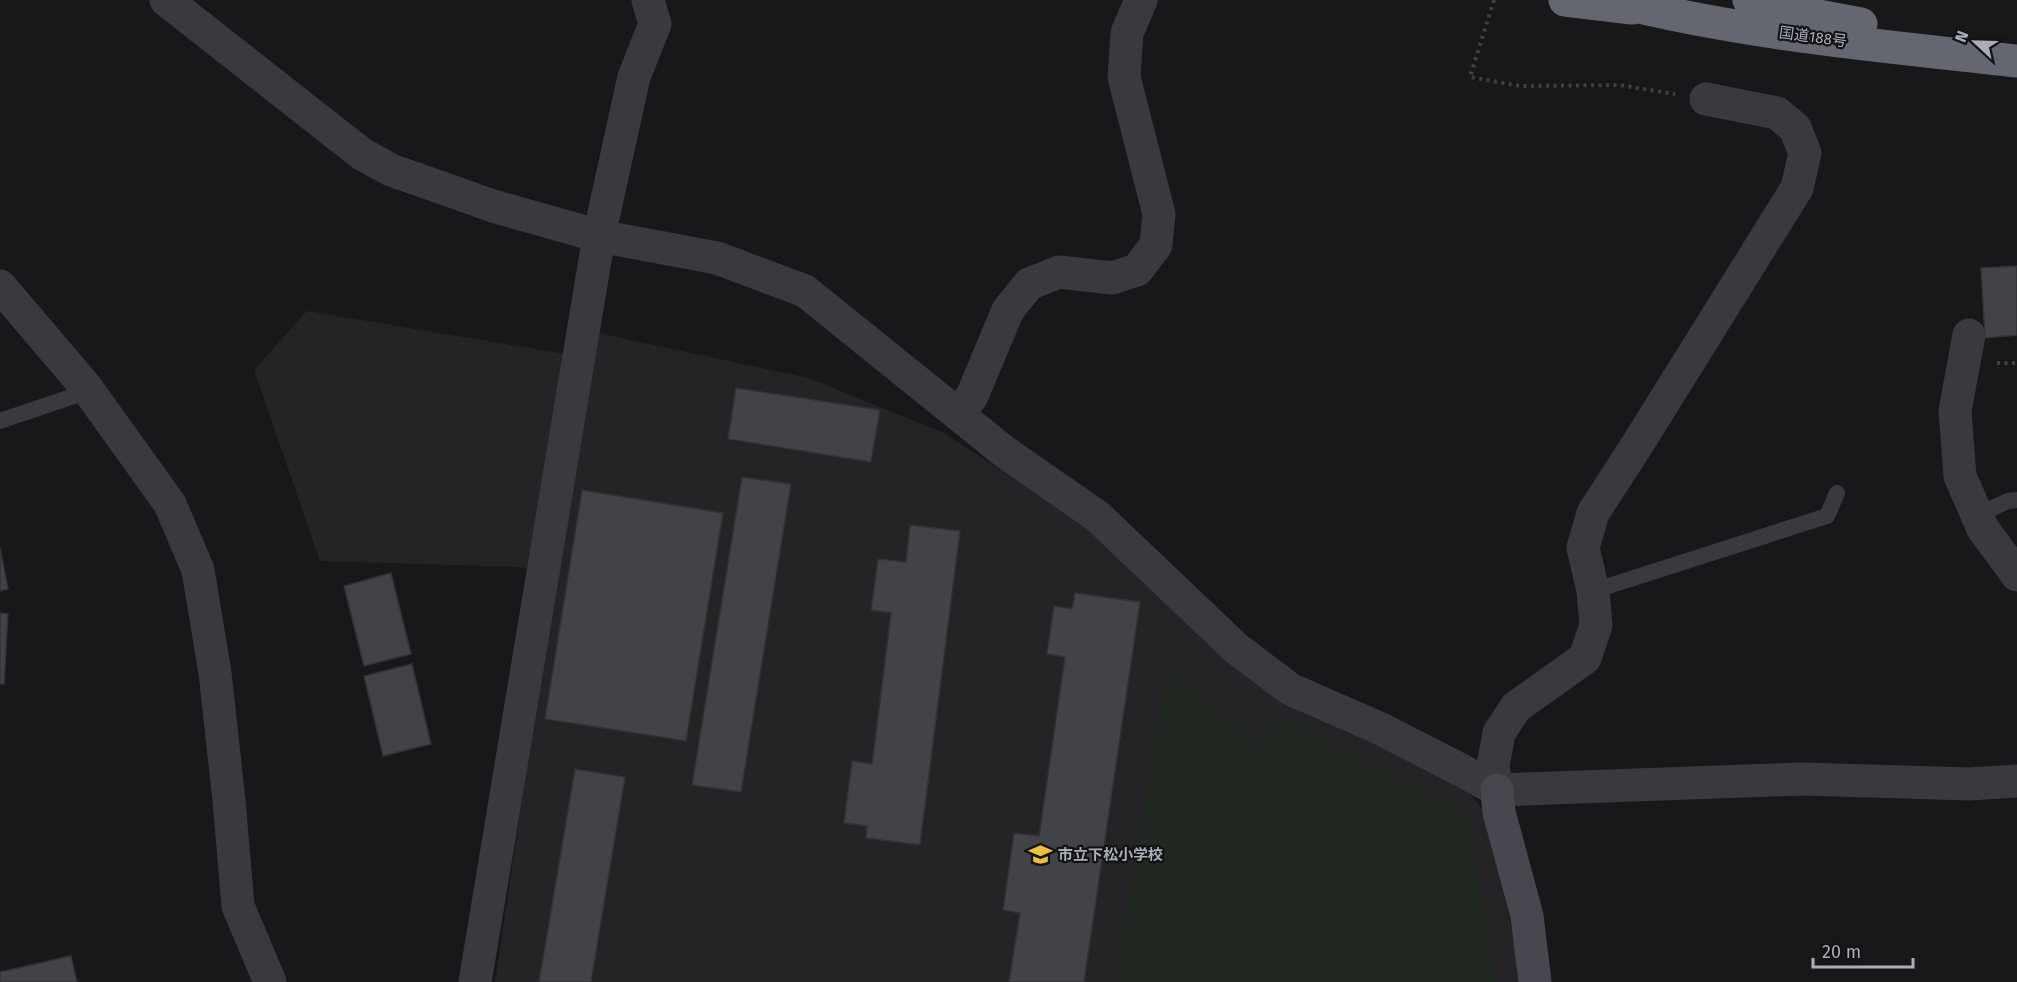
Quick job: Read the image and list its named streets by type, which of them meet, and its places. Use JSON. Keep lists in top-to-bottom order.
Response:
{
  "streets": {
    "highway": ["国道188号"]
  },
  "places": {
    "school or university": ["市立下松小学校"]
  },
  "scale_bar": "20 m",
  "north": "left"
}
